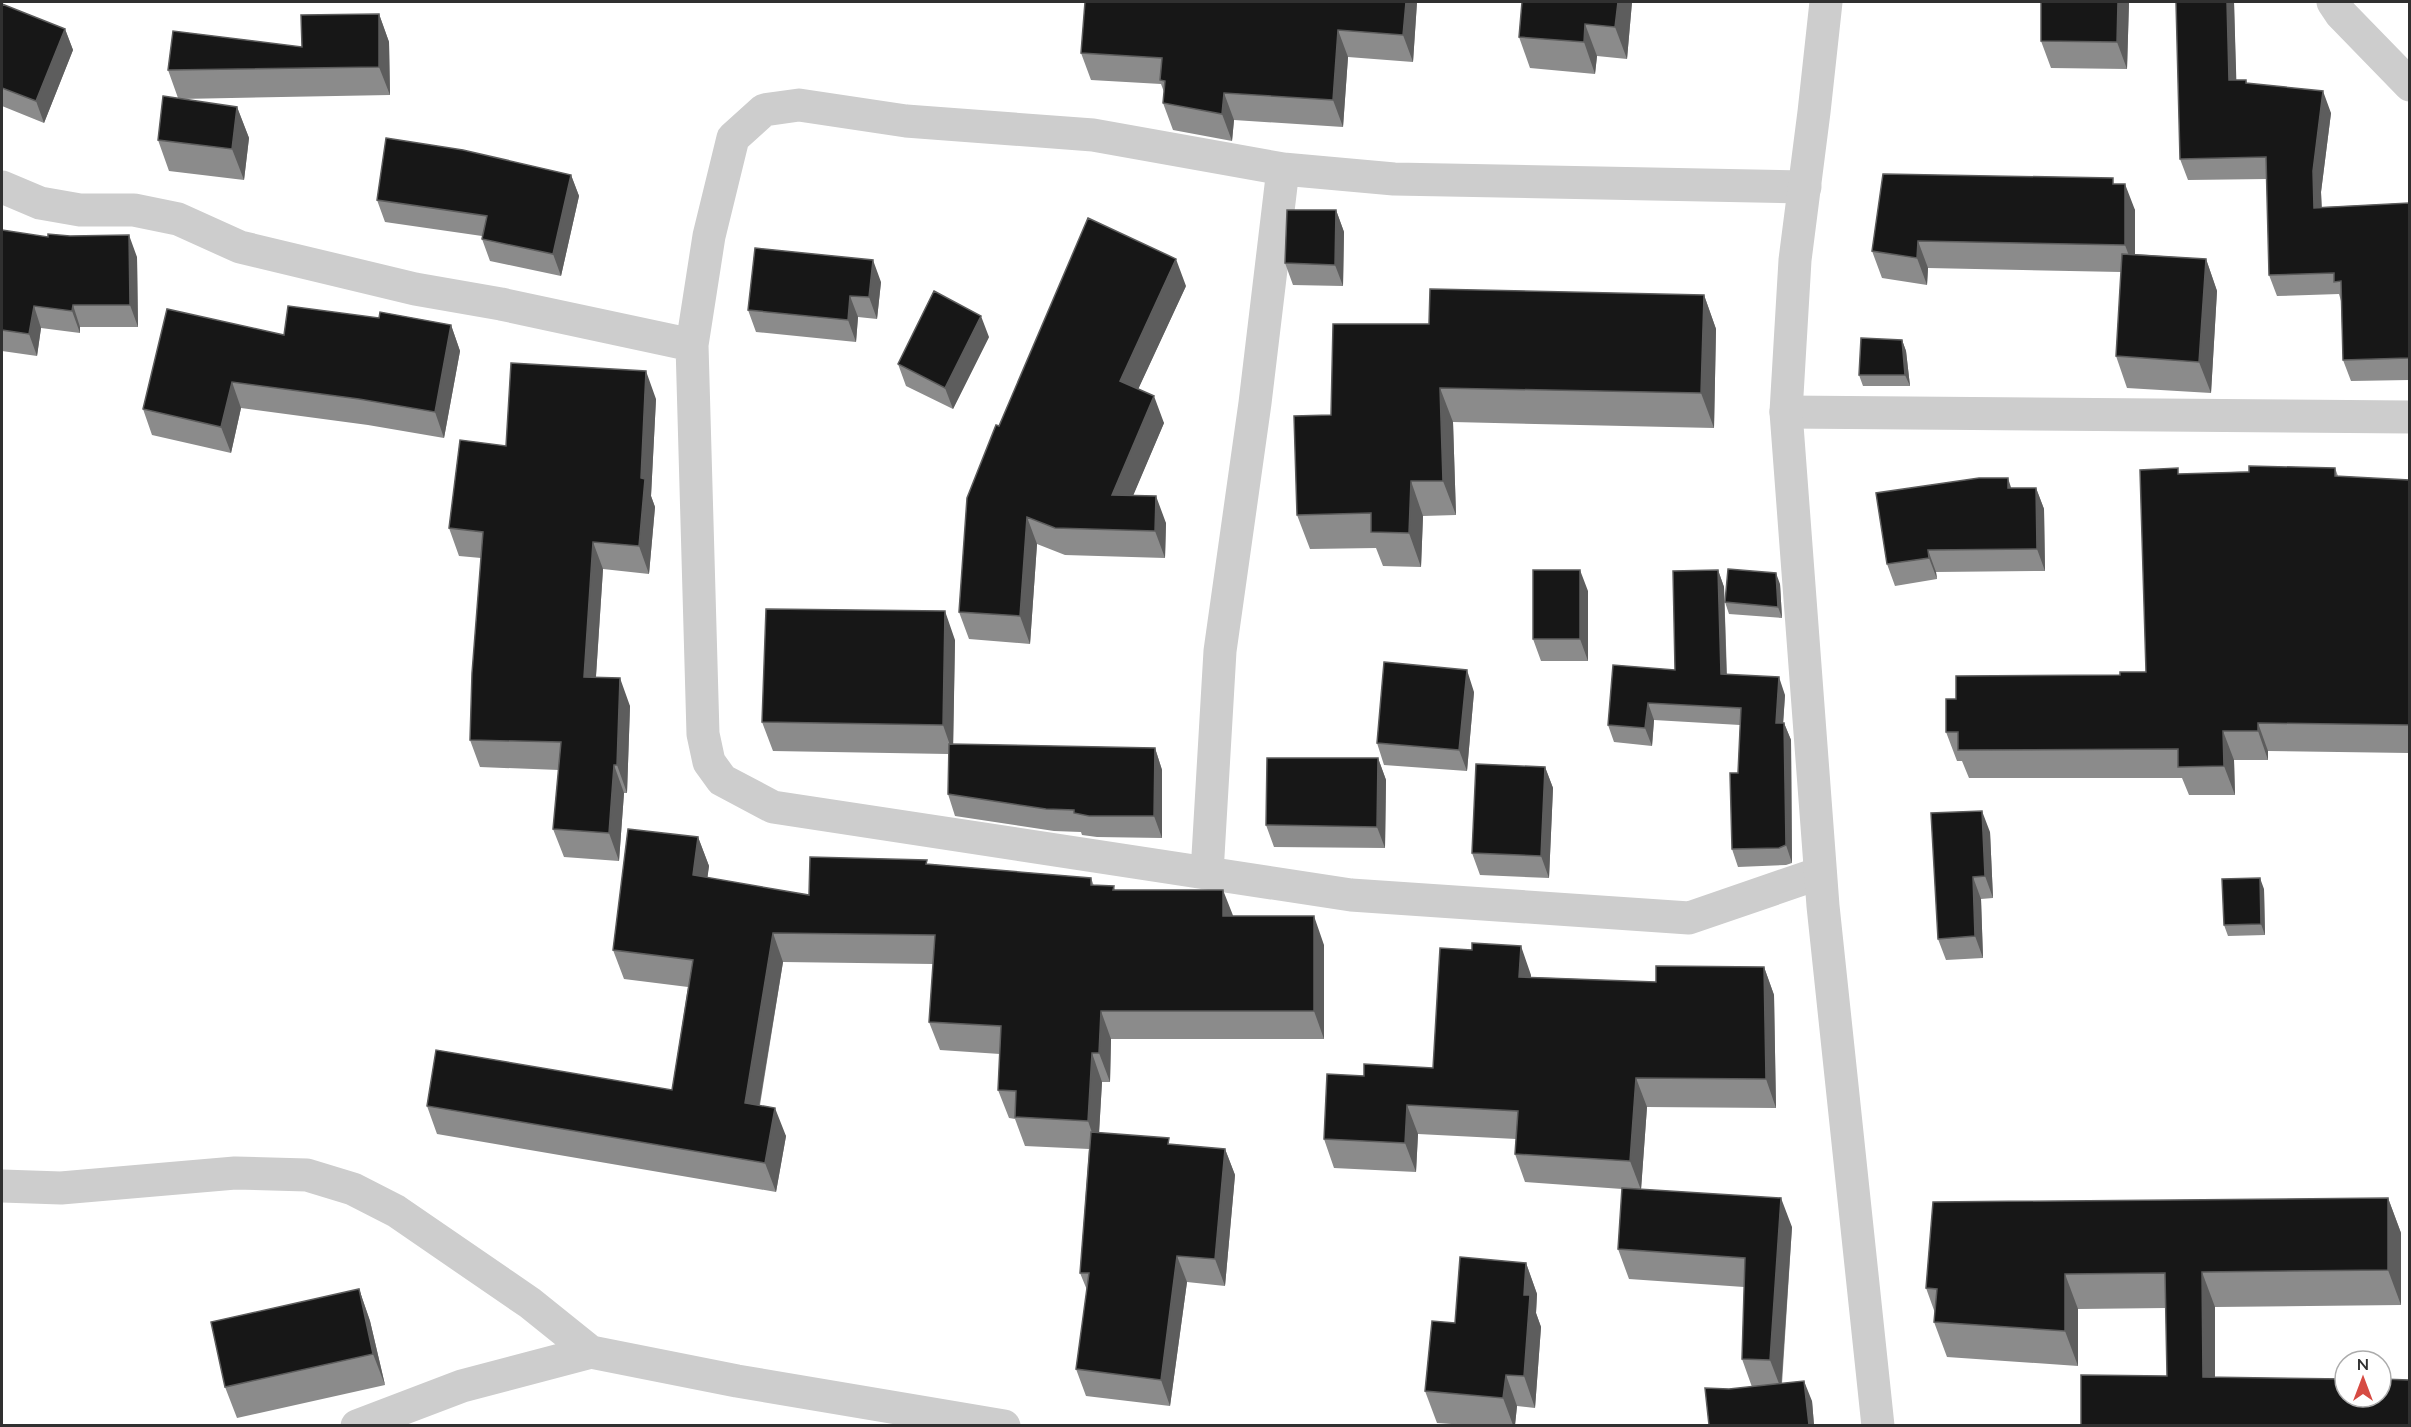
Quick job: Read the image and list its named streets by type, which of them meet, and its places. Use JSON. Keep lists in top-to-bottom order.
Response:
{
  "north": "top"
}
